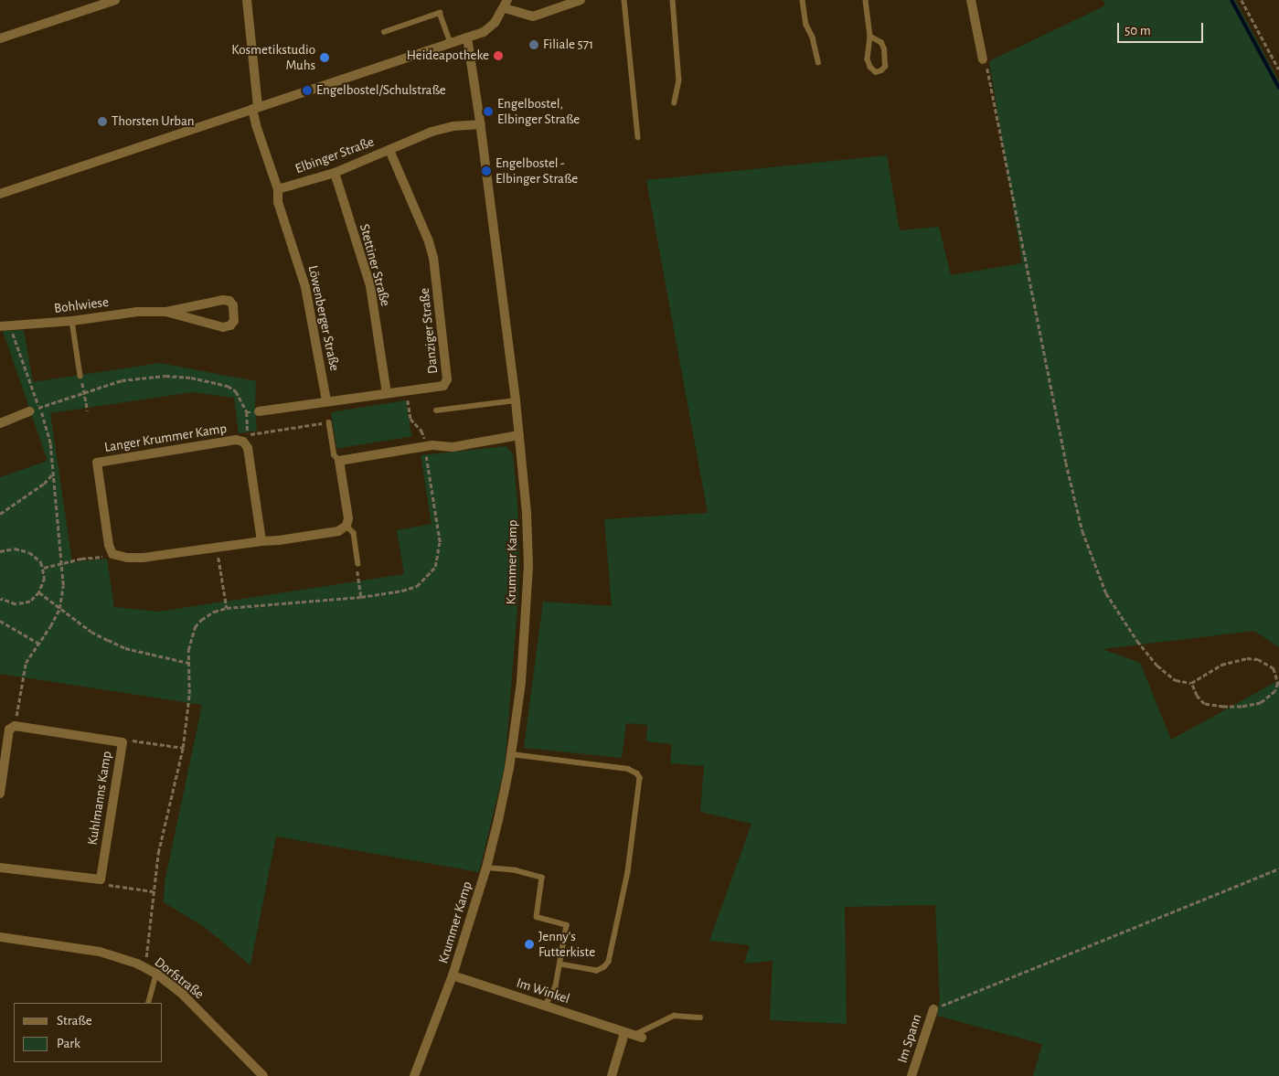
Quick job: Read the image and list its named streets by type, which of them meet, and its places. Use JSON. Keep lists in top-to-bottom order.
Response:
{
  "streets": {
    "street": [
      "Elbinger Straße",
      "Stettiner Straße",
      "Bohlwiese",
      "Löwenberger Straße",
      "Danziger Straße",
      "Langer Krummer Kamp",
      "Krummer Kamp",
      "Kuhlmanns Kamp",
      "Dorfstraße",
      "Im Winkel",
      "Im Spann"
    ]
  },
  "crossings": [
    ["Elbinger Straße", "Stettiner Straße"],
    ["Elbinger Straße", "Löwenberger Straße"],
    ["Elbinger Straße", "Danziger Straße"],
    ["Elbinger Straße", "Krummer Kamp"],
    ["Stettiner Straße", "Danziger Straße"],
    ["Löwenberger Straße", "Danziger Straße"],
    ["Krummer Kamp", "Im Winkel"]
  ],
  "places": [
    "Filiale 571",
    "Heideapotheke",
    "Kosmetikstudio Muhs",
    "Engelbostel/Schulstraße",
    "Engelbostel, Elbinger Straße",
    "Thorsten Urban",
    "Engelbostel - Elbinger Straße",
    "Jenny's Futterkiste"
  ],
  "legend": ["Straße", "Park"],
  "scale_bar": "50 m"
}
